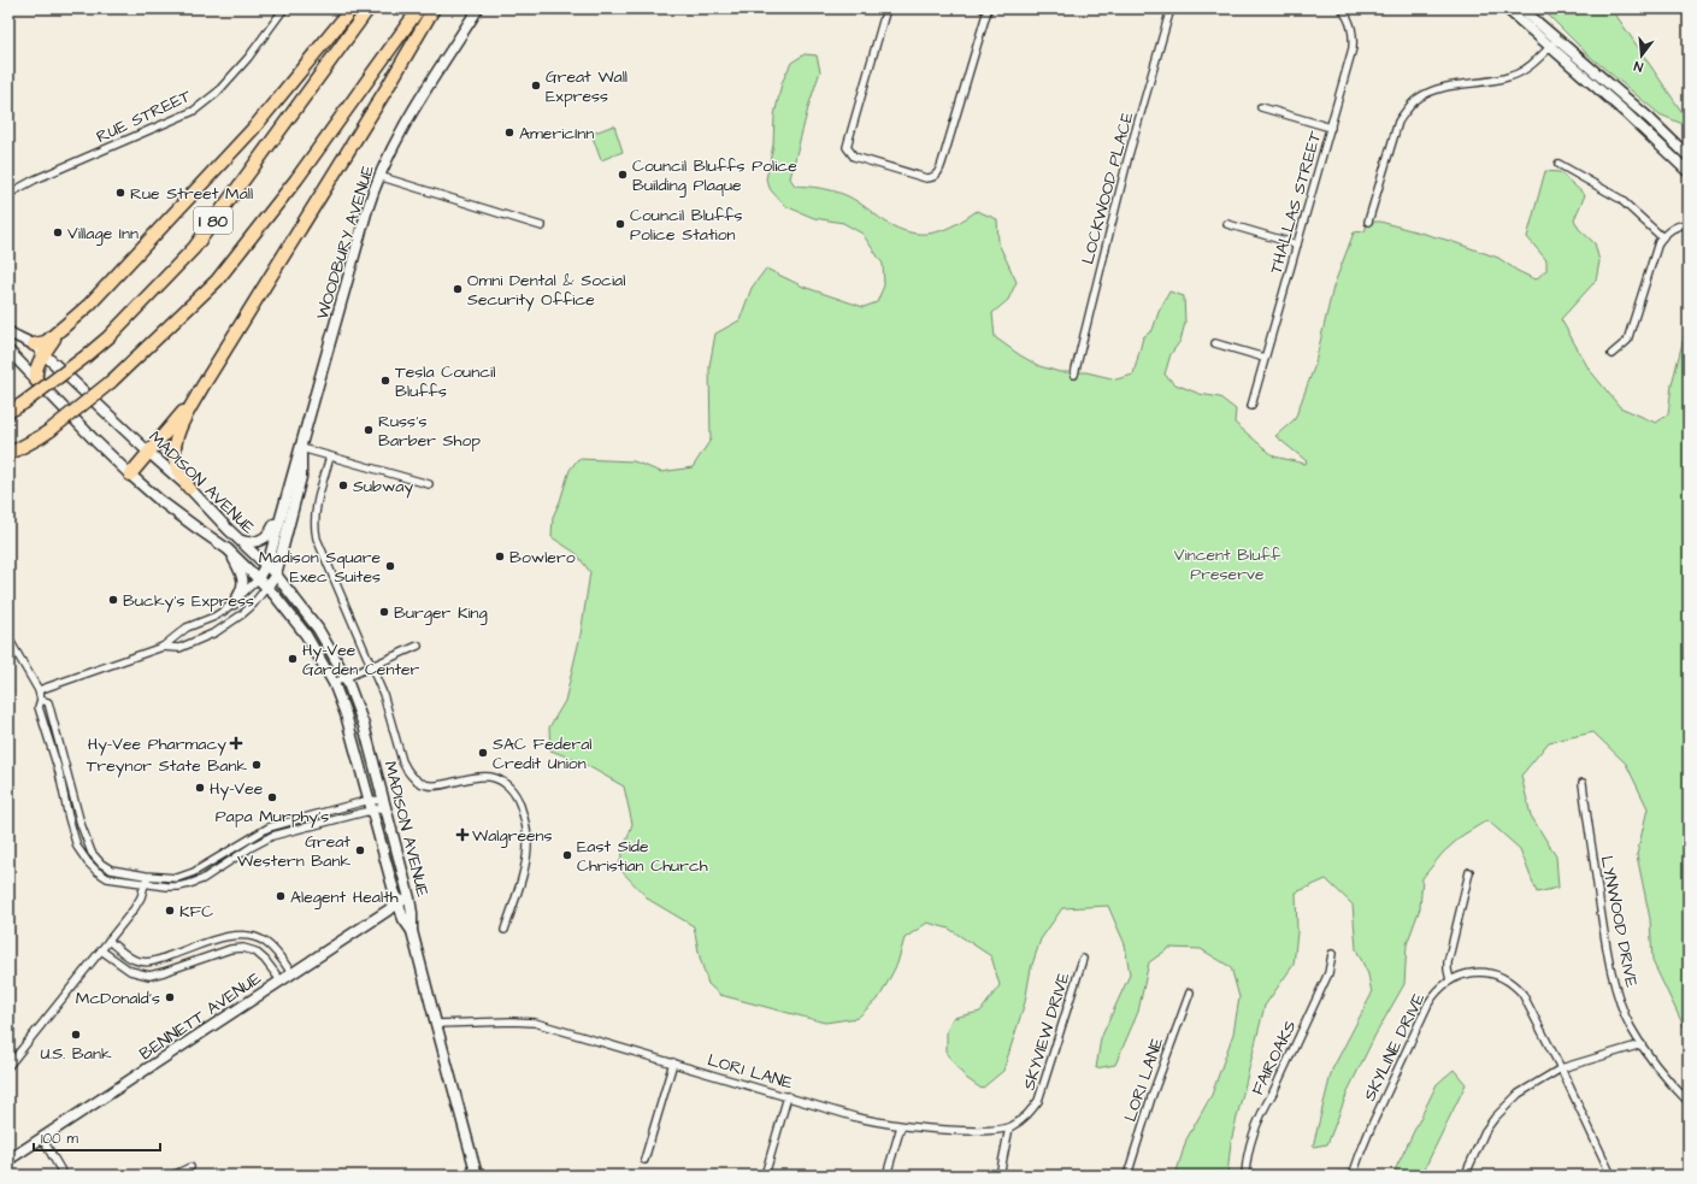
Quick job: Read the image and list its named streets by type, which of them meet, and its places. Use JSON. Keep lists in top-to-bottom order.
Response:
{
  "streets": {
    "highway": ["I 80"],
    "main road": ["WOODBURY AVENUE", "MADISON AVENUE", "BENNETT AVENUE"],
    "street": [
      "RUE STREET",
      "LOCKWOOD PLACE",
      "THALLAS STREET",
      "LYNWOOD DRIVE",
      "SKYVIEW DRIVE",
      "SKYLINE DRIVE",
      "FAIROAKS",
      "LORI LANE"
    ]
  },
  "crossings": [
    ["WOODBURY AVENUE", "MADISON AVENUE"],
    ["MADISON AVENUE", "BENNETT AVENUE"],
    ["MADISON AVENUE", "LORI LANE"],
    ["SKYVIEW DRIVE", "LORI LANE"]
  ],
  "parks": ["Vincent Bluff Preserve"],
  "places": {
    "other": [
      "Great Wall Express",
      "AmericInn",
      "Council Bluffs Police Building Plaque",
      "Rue Street Mall",
      "Council Bluffs Police Station",
      "Village Inn",
      "Omni Dental & Social Security Office",
      "Tesla Council Bluffs",
      "Russ's Barber Shop",
      "Subway",
      "Bowlero",
      "Madison Square Exec Suites",
      "Bucky's Express",
      "Burger King",
      "Hy-Vee Garden Center",
      "SAC Federal Credit Union",
      "Treynor State Bank",
      "Hy-Vee",
      "Papa Murphy's",
      "Great Western Bank",
      "East Side Christian Church",
      "Alegent Health",
      "KFC",
      "McDonald's",
      "U.S. Bank"
    ],
    "health": ["Hy-Vee Pharmacy", "Walgreens"]
  },
  "scale_bar": "100 m",
  "north": "bottom"
}
